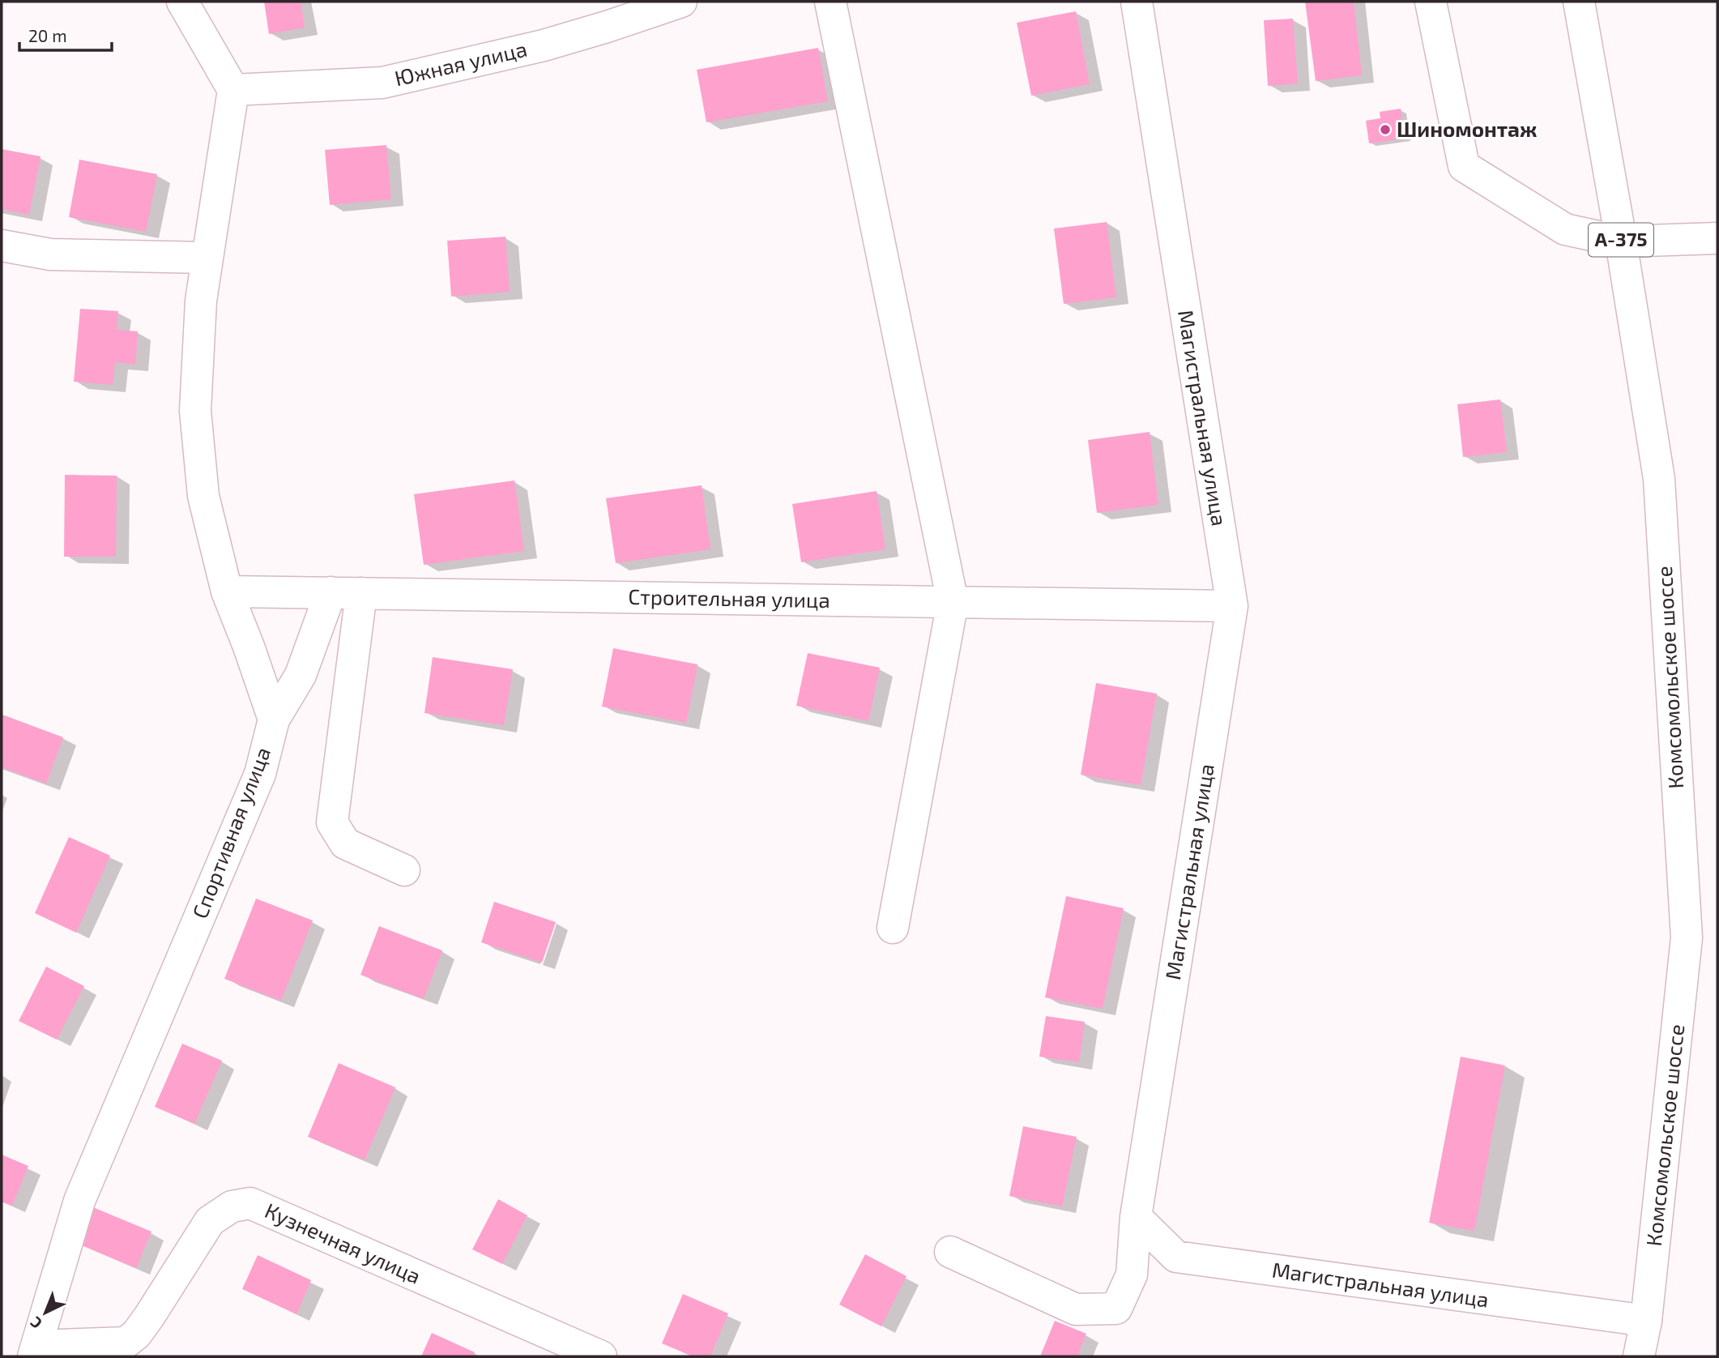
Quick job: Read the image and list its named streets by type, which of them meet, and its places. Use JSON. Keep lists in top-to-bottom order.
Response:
{
  "streets": {
    "main road": [
      "Южная улица",
      "А-375",
      "Магистральная улица",
      "Строительная улица",
      "Комсомольское шоссе",
      "Спортивная улица",
      "Кузнечная улица"
    ]
  },
  "crossings": [
    ["Южная улица", "Спортивная улица"],
    ["Магистральная улица", "Строительная улица"],
    ["Магистральная улица", "Комсомольское шоссе"],
    ["Строительная улица", "Спортивная улица"],
    ["Спортивная улица", "Кузнечная улица"]
  ],
  "places": ["Шиномонтаж"],
  "scale_bar": "20 m",
  "north": "bottom left"
}
